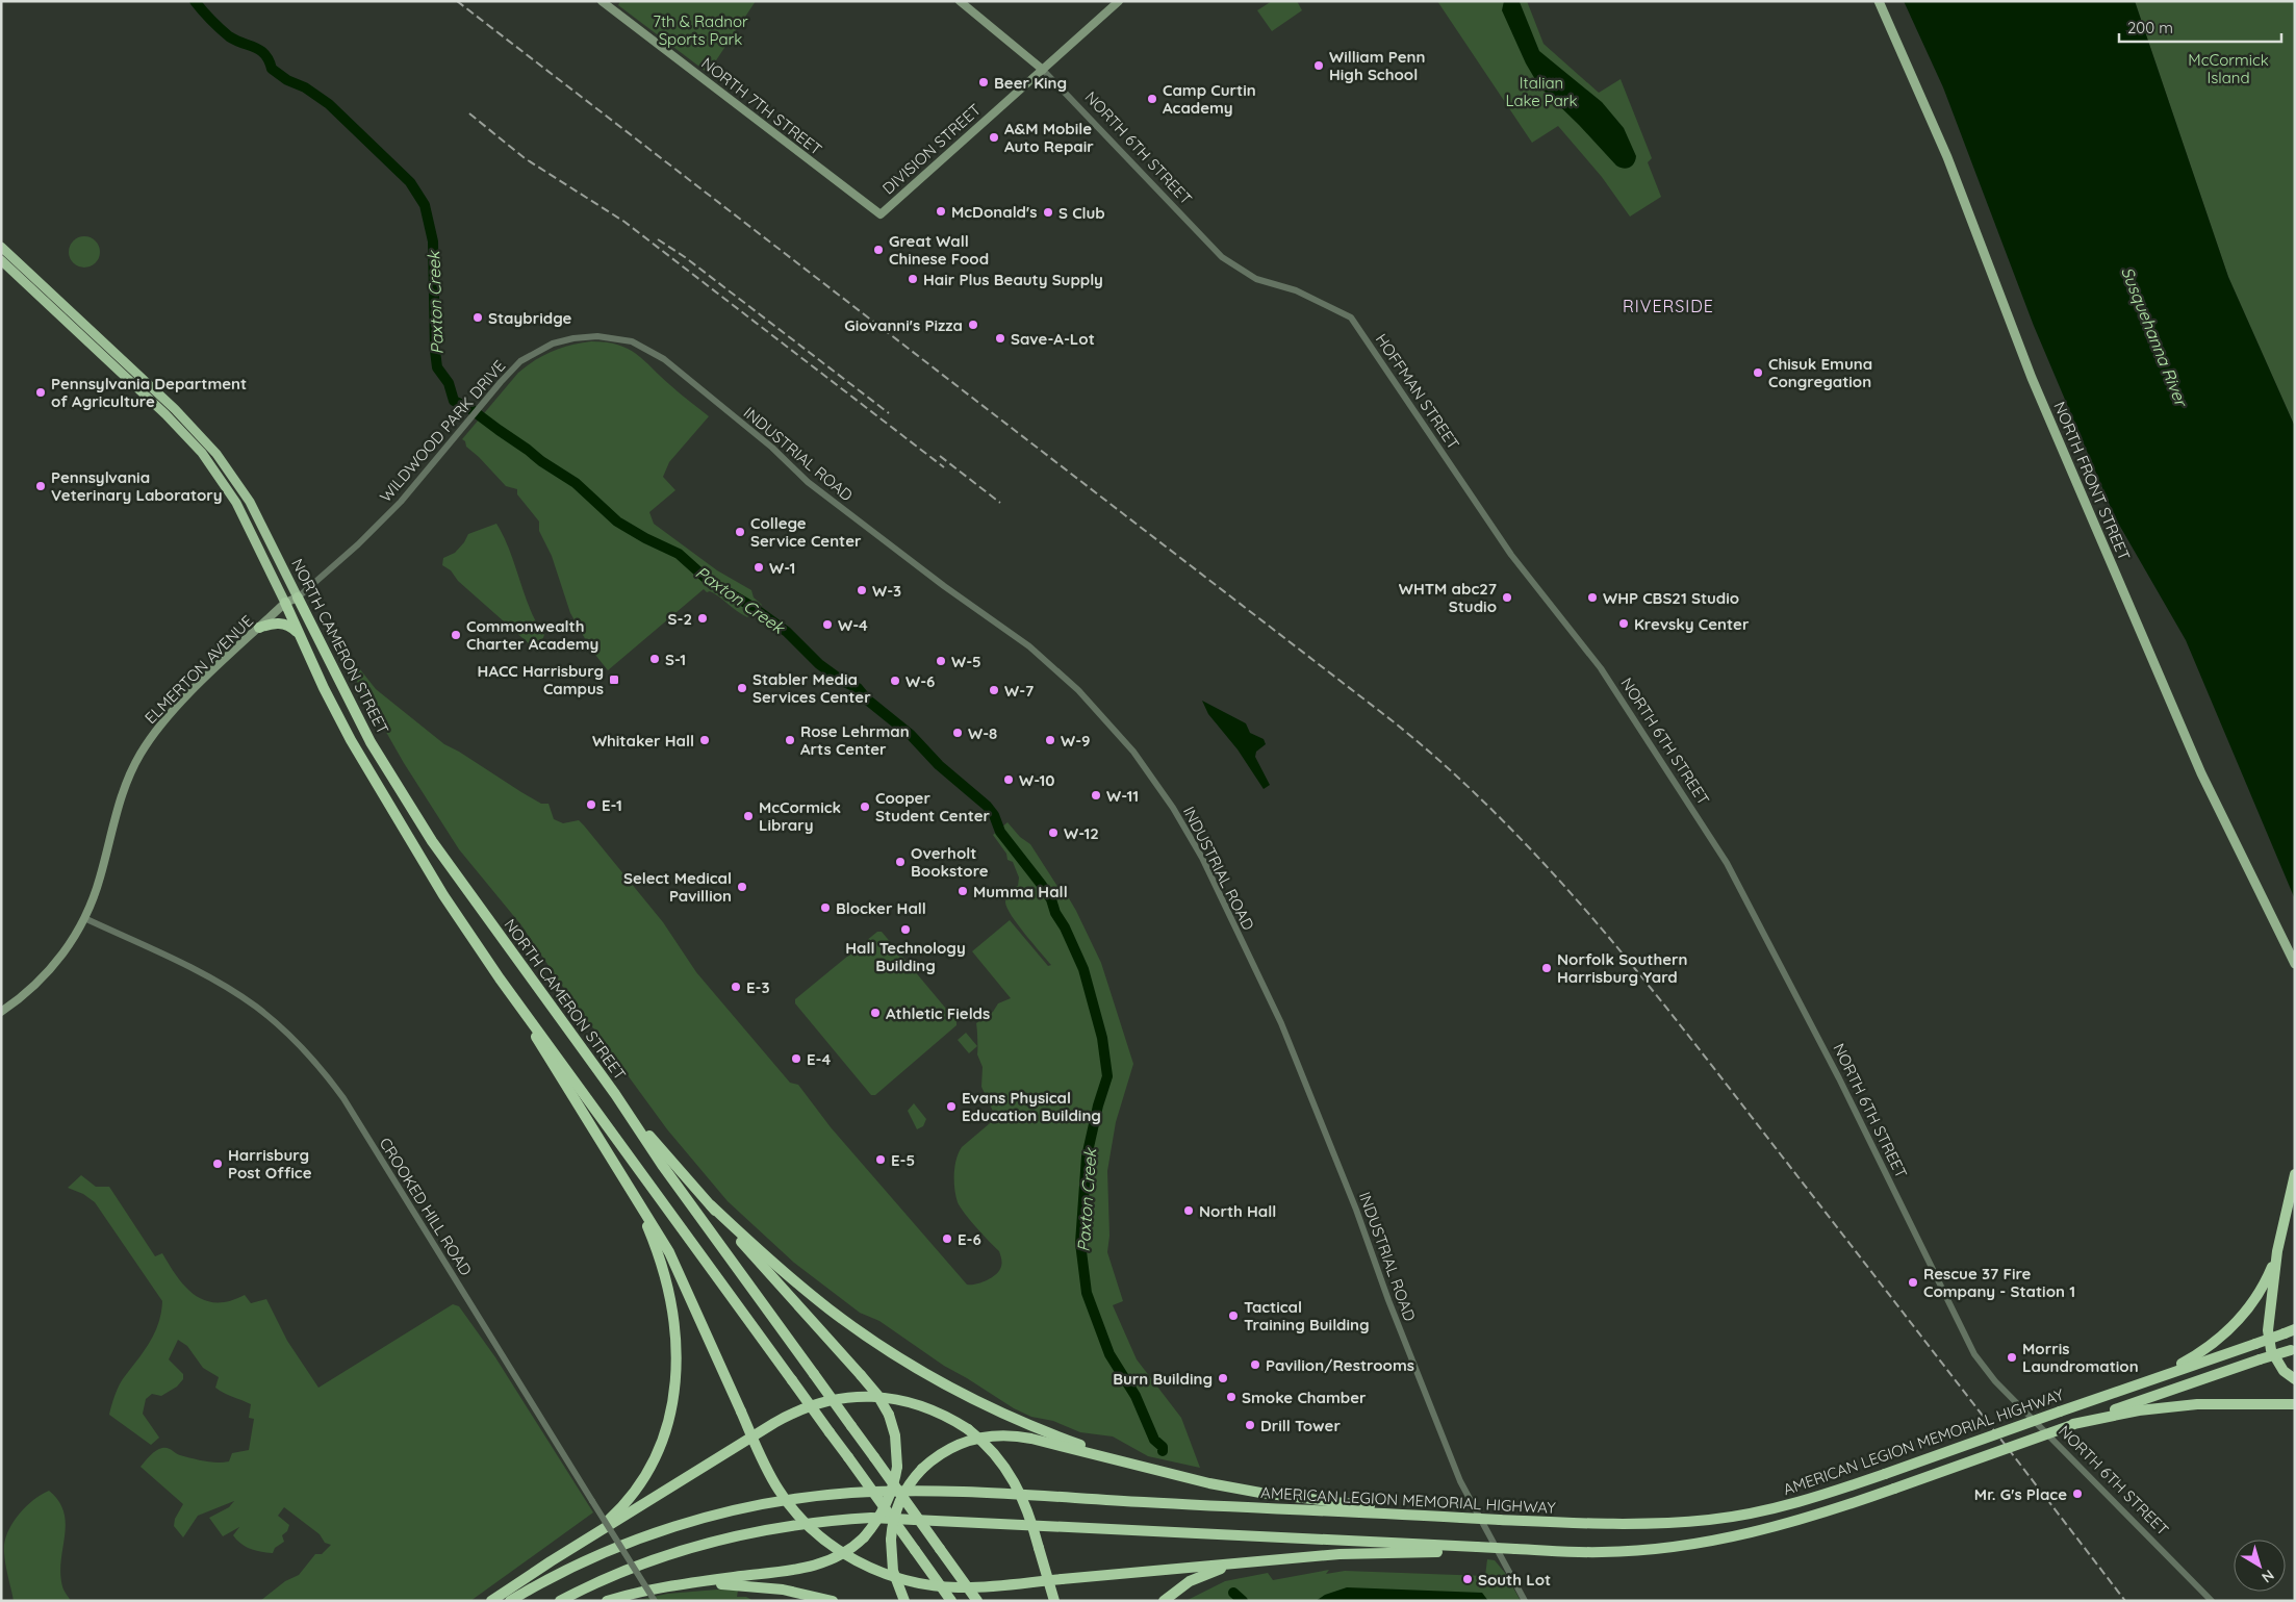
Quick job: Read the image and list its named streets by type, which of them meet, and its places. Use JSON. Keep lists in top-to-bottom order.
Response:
{
  "streets": {
    "highway": ["NORTH CAMERON STREET", "AMERICAN LEGION MEMORIAL HIGHWAY"],
    "main road": [
      "NORTH 7TH STREET",
      "NORTH 6TH STREET",
      "DIVISION STREET",
      "NORTH FRONT STREET",
      "ELMERTON AVENUE"
    ],
    "street": [
      "HOFFMAN STREET",
      "WILDWOOD PARK DRIVE",
      "INDUSTRIAL ROAD",
      "CROOKED HILL ROAD"
    ]
  },
  "crossings": [
    ["NORTH 7TH STREET", "DIVISION STREET"],
    ["NORTH 6TH STREET", "DIVISION STREET"],
    ["NORTH 6TH STREET", "HOFFMAN STREET"],
    ["WILDWOOD PARK DRIVE", "INDUSTRIAL ROAD"],
    ["WILDWOOD PARK DRIVE", "NORTH CAMERON STREET"],
    ["WILDWOOD PARK DRIVE", "ELMERTON AVENUE"],
    ["NORTH CAMERON STREET", "ELMERTON AVENUE"],
    ["ELMERTON AVENUE", "CROOKED HILL ROAD"]
  ],
  "districts": ["RIVERSIDE"],
  "water": ["Paxton Creek", "Susquehanna River"],
  "parks": ["7th & Radnor Sports Park", "McCormick Island", "Italian Lake Park"],
  "places": {
    "other": [
      "William Penn High School",
      "Beer King",
      "Camp Curtin Academy",
      "A&M Mobile Auto Repair",
      "McDonald's",
      "S Club",
      "Great Wall Chinese Food",
      "Hair Plus Beauty Supply",
      "Staybridge",
      "Giovanni's Pizza",
      "Save-A-Lot",
      "Chisuk Emuna Congregation",
      "Pennsylvania Department of Agriculture",
      "Pennsylvania Veterinary Laboratory",
      "College Service Center",
      "W-1",
      "W-3",
      "WHTM abc27 Studio",
      "WHP CBS21 Studio",
      "S-2",
      "Krevsky Center",
      "W-4",
      "Commonwealth Charter Academy",
      "S-1",
      "W-5",
      "W-6",
      "Stabler Media Services Center",
      "W-7",
      "W-8",
      "Whitaker Hall",
      "Rose Lehrman Arts Center",
      "W-9",
      "W-10",
      "W-11",
      "E-1",
      "Cooper Student Center",
      "McCormick Library",
      "W-12",
      "Overholt Bookstore",
      "Select Medical Pavillion",
      "Mumma Hall",
      "Blocker Hall",
      "Hall Technology Building",
      "Norfolk Southern Harrisburg Yard",
      "E-3",
      "Athletic Fields",
      "E-4",
      "Evans Physical Education Building",
      "E-5",
      "Harrisburg Post Office",
      "North Hall",
      "E-6",
      "Rescue 37 Fire Company - Station 1",
      "Tactical Training Building",
      "Morris Laundromation",
      "Pavilion/Restrooms",
      "Burn Building",
      "Smoke Chamber",
      "Drill Tower",
      "Mr. G's Place",
      "South Lot"
    ],
    "transit": ["HACC Harrisburg Campus"]
  },
  "scale_bar": "200 m",
  "north": "bottom right"
}
